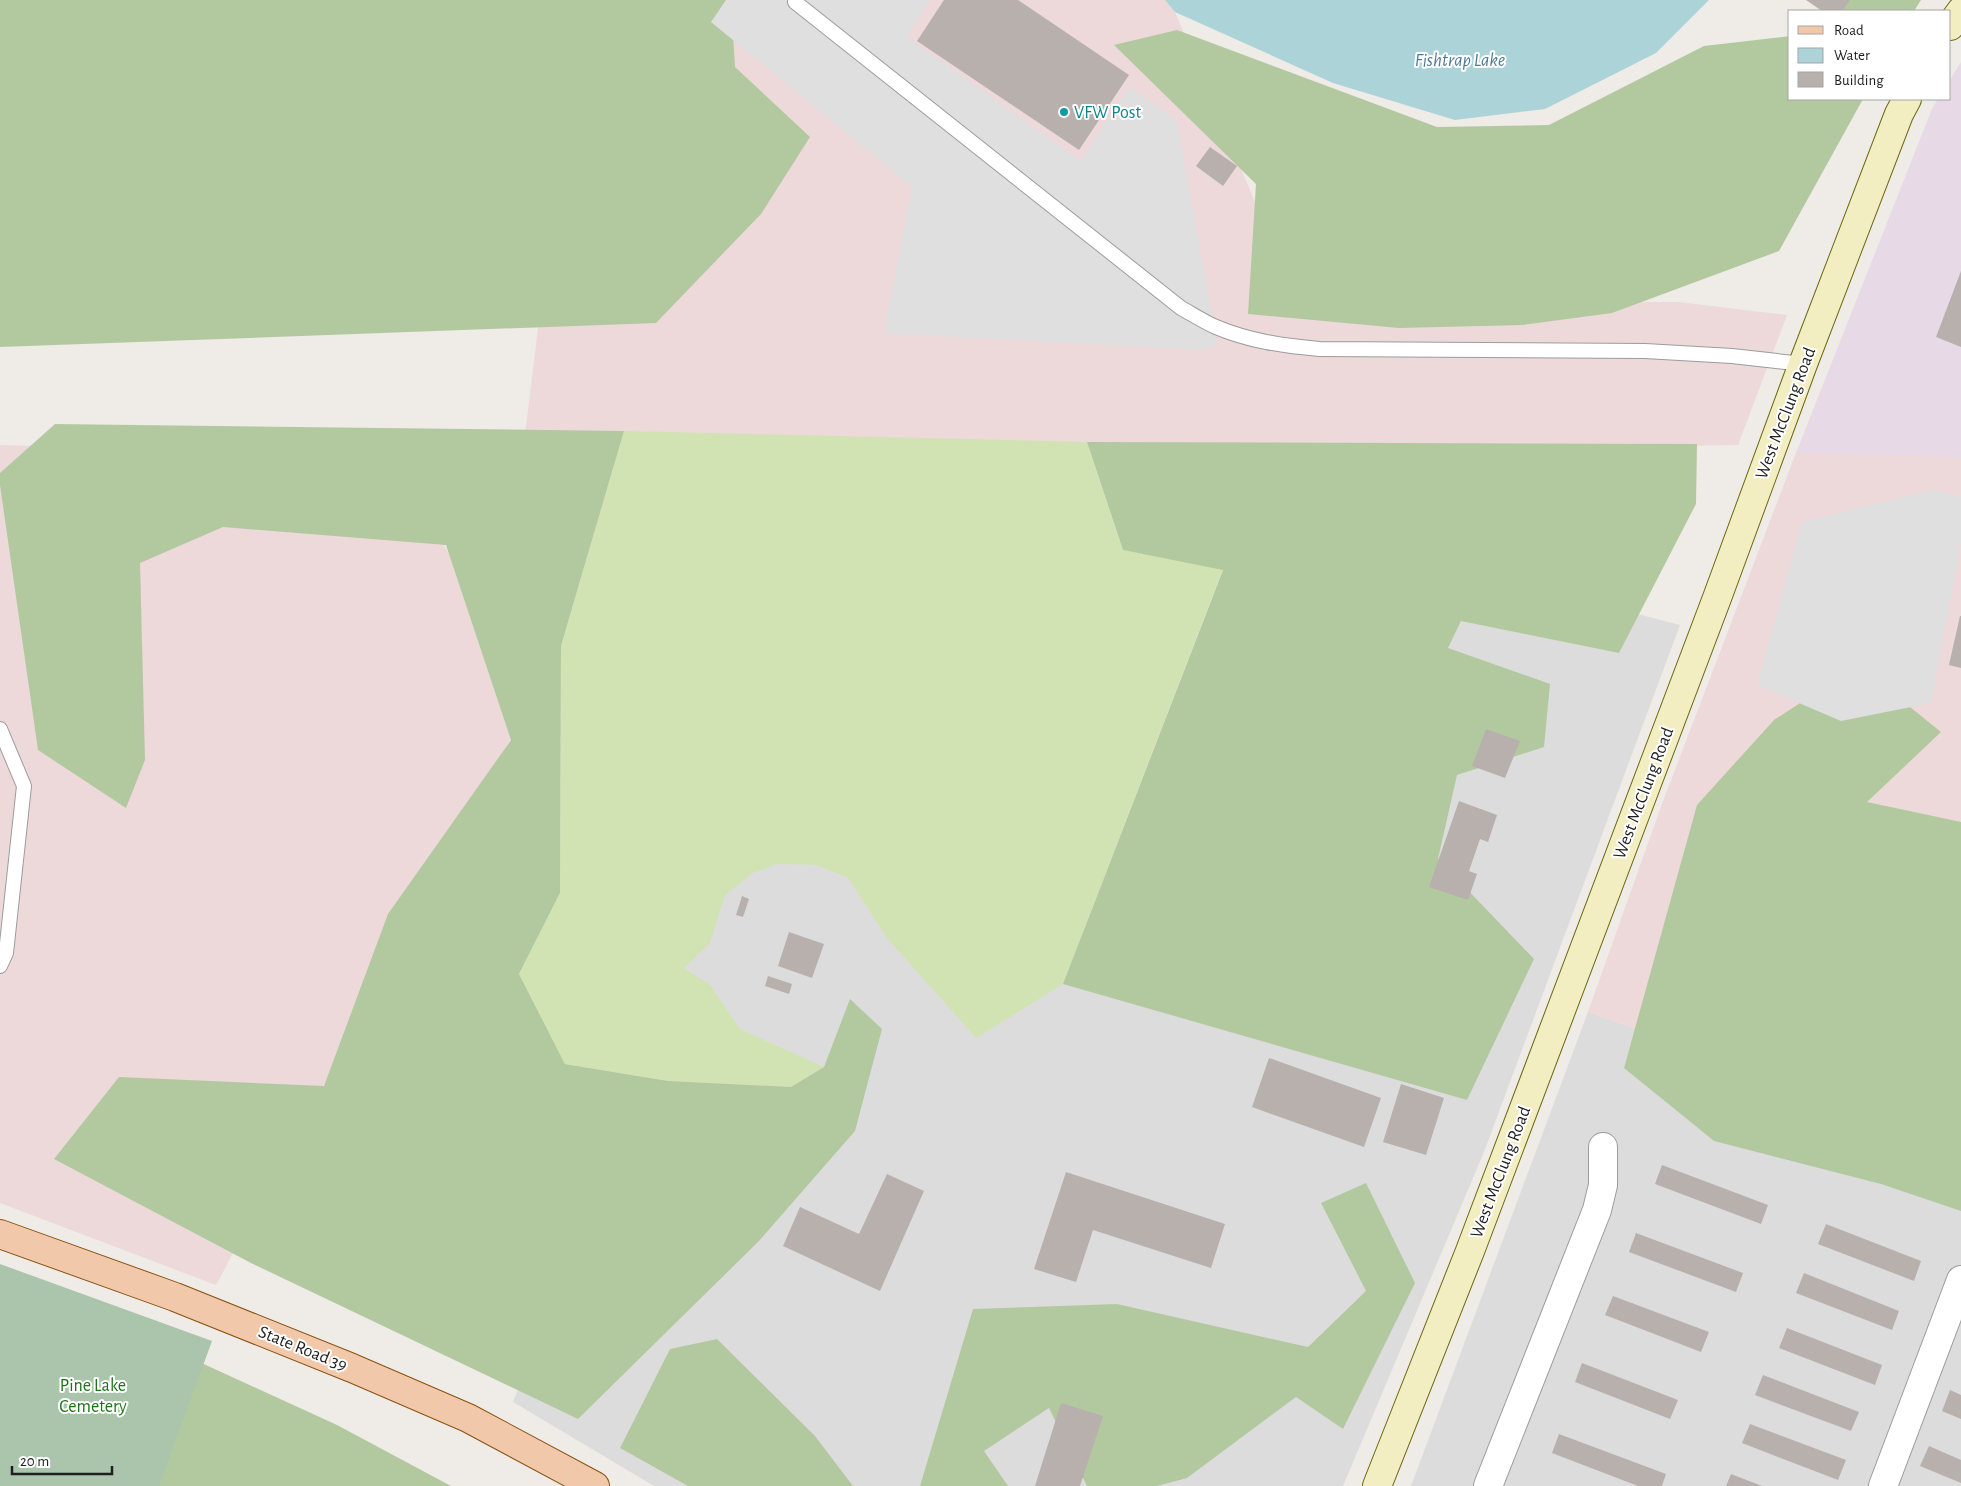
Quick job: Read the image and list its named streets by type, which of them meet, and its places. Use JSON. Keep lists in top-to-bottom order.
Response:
{
  "streets": {
    "main road": ["State Road 39"],
    "street": ["West McClung Road"]
  },
  "water": ["Fishtrap Lake"],
  "parks": ["Pine Lake Cemetery"],
  "places": ["VFW Post"],
  "legend": ["Road", "Water", "Building"],
  "scale_bar": "20 m"
}
